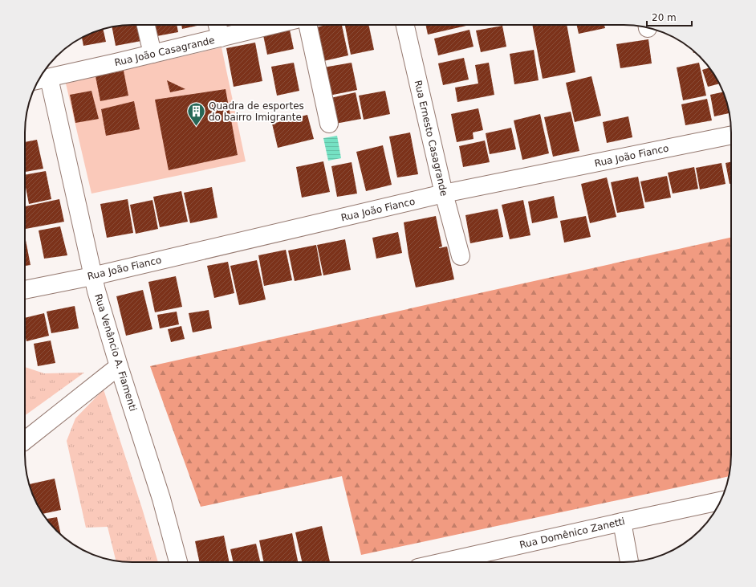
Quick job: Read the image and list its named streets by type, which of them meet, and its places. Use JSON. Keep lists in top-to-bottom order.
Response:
{
  "streets": {
    "street": [
      "Rua João Casagrande",
      "Rua Ernesto Casagrande",
      "Rua João Fianco",
      "Rua Venâncio A. Fiamenti",
      "Rua Domênico Zanetti"
    ]
  },
  "crossings": [
    ["Rua João Casagrande", "Rua Venâncio A. Fiamenti"],
    ["Rua Ernesto Casagrande", "Rua João Fianco"],
    ["Rua João Fianco", "Rua Venâncio A. Fiamenti"]
  ],
  "places": {
    "building": ["Quadra de esportes do bairro Imigrante"]
  },
  "scale_bar": "20 m"
}
